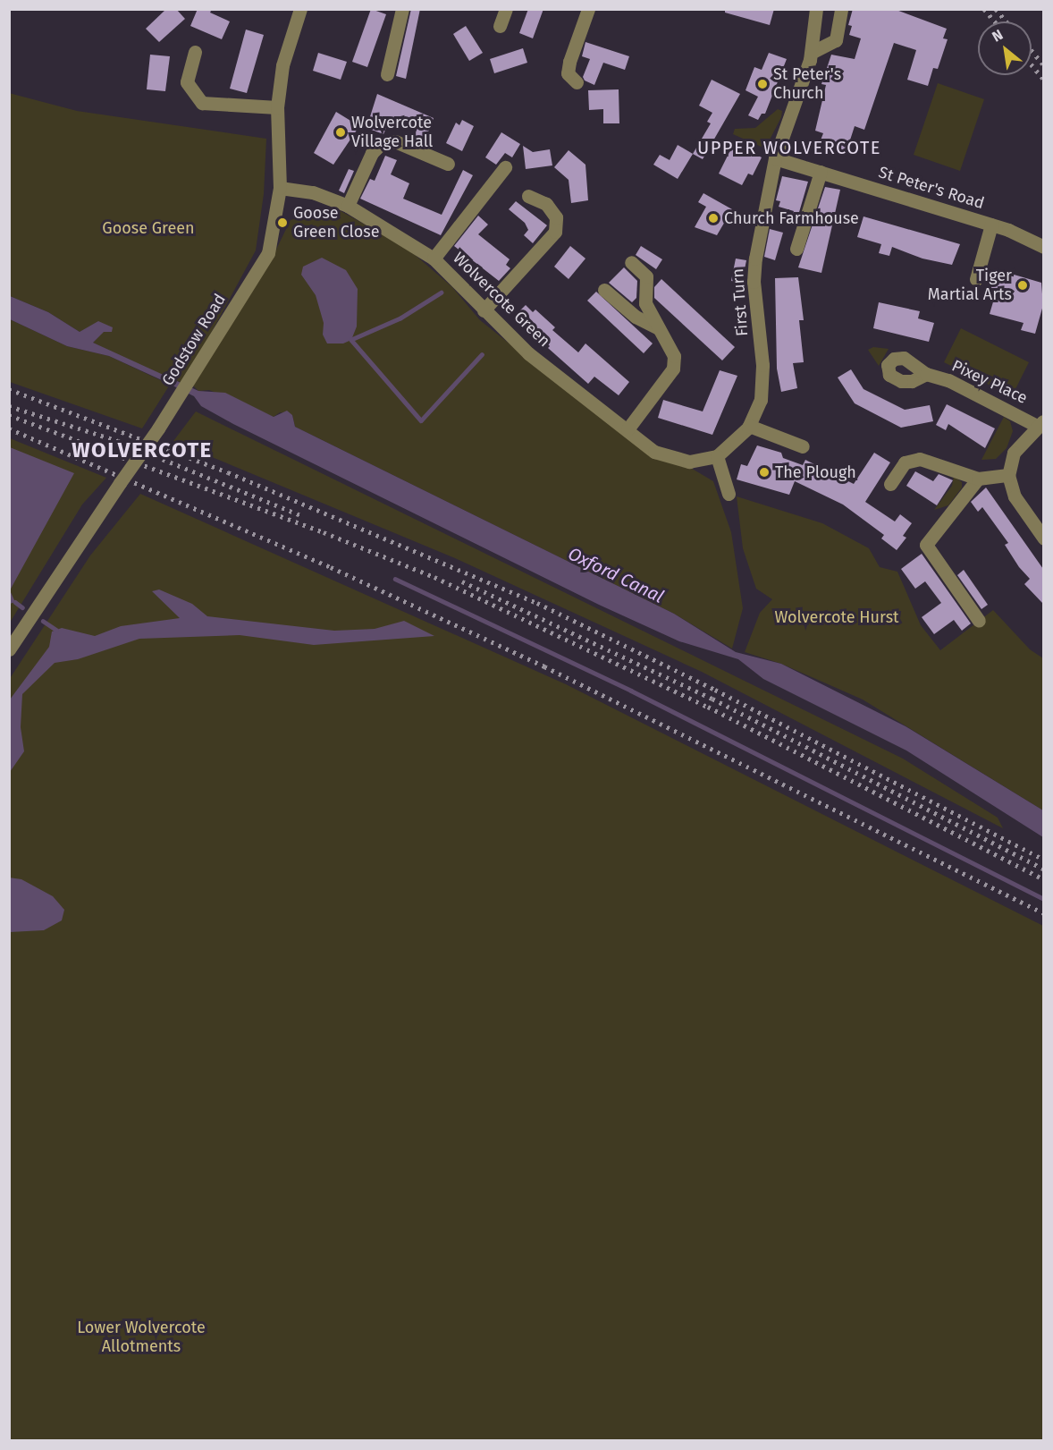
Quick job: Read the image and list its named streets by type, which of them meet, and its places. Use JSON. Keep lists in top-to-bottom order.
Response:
{
  "streets": {
    "street": [
      "St Peter's Road",
      "Wolvercote Green",
      "First Turn",
      "Godstow Road",
      "Pixey Place"
    ]
  },
  "crossings": [
    ["St Peter's Road", "First Turn"],
    ["Wolvercote Green", "First Turn"],
    ["Wolvercote Green", "Godstow Road"]
  ],
  "districts": ["UPPER WOLVERCOTE", "WOLVERCOTE"],
  "water": ["Oxford Canal"],
  "parks": ["Goose Green", "Wolvercote Hurst", "Lower Wolvercote Allotments"],
  "places": [
    "St Peter's Church",
    "Wolvercote Village Hall",
    "Church Farmhouse",
    "Goose Green Close",
    "Tiger Martial Arts",
    "The Plough"
  ],
  "north": "top left"
}
